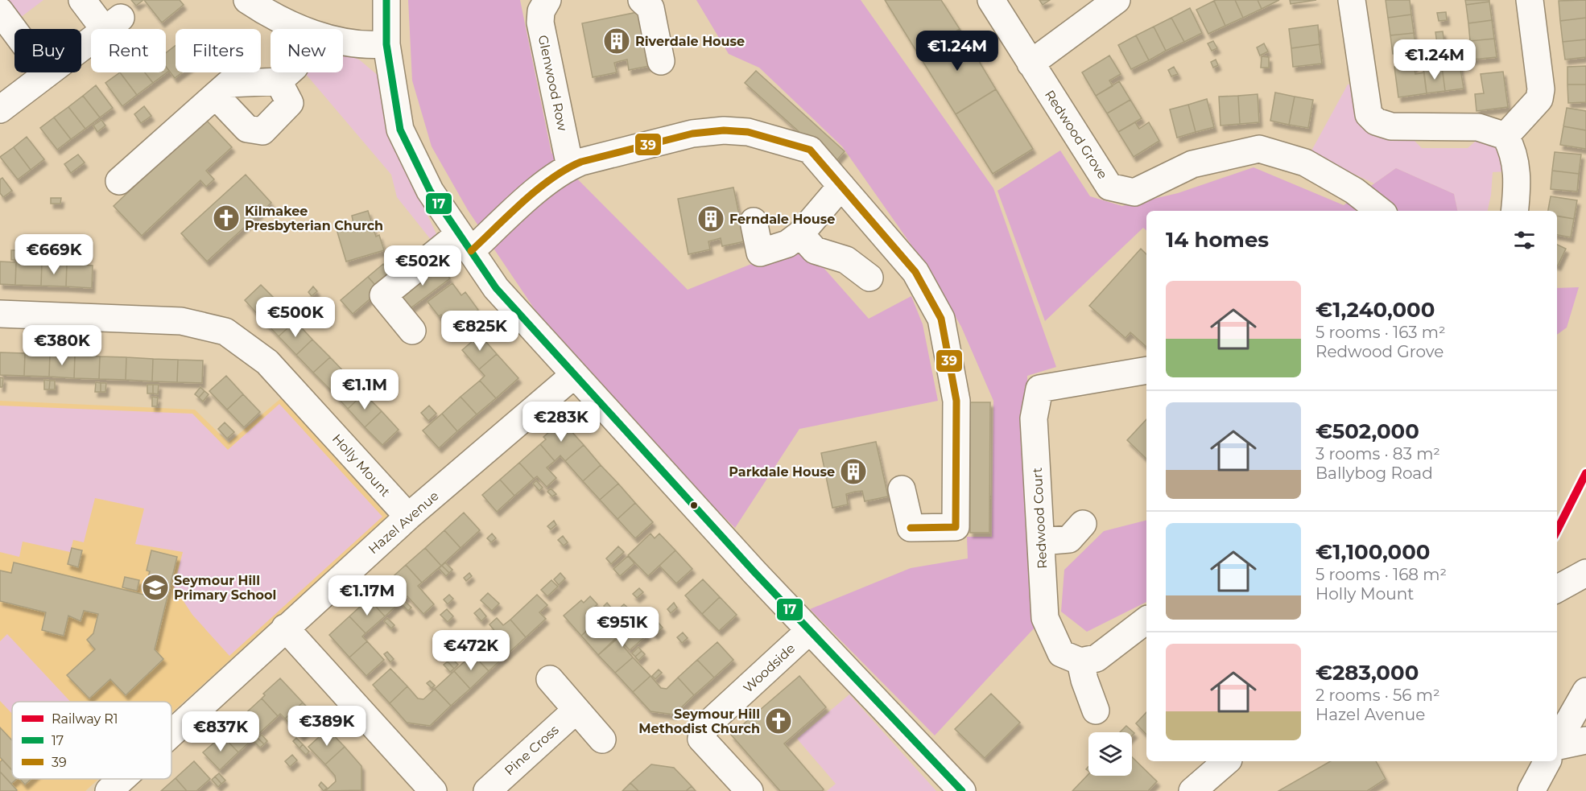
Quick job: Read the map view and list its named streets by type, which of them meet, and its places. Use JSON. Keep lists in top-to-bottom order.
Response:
{
  "streets": {
    "street": [
      "Glenwood Row",
      "Redwood Grove",
      "Holly Mount",
      "Redwood Court",
      "Hazel Avenue",
      "Woodside",
      "Pine Cross"
    ]
  },
  "crossings": [
    ["Holly Mount", "Hazel Avenue"]
  ],
  "places": {
    "building": ["Riverdale House", "Ferndale House", "Parkdale House"],
    "church": ["Kilmakee Presbyterian Church", "Seymour Hill Methodist Church"],
    "school or university": ["Seymour Hill Primary School"]
  },
  "lines": ["transit line 17", "transit line 39", "rail line R1"],
  "legend": ["Railway R1", "17", "39"],
  "page": {
    "chip": [
      "Buy",
      "Rent",
      "Filters",
      "New"
    ],
    "price": [
      "€1.24M",
      "€1.24M",
      "€669K",
      "€502K",
      "€500K",
      "€825K",
      "€380K",
      "€1.1M",
      "€283K",
      "€1.17M",
      "€951K",
      "€472K",
      "€389K",
      "€837K"
    ],
    "heading": "14 homes",
    "list": [
      {
        "name": "€1,240,000",
        "note": "5 rooms · 163 m² · Redwood Grove"
      },
      {
        "name": "€502,000",
        "note": "3 rooms · 83 m² · Ballybog Road"
      },
      {
        "name": "€1,100,000",
        "note": "5 rooms · 168 m² · Holly Mount"
      },
      {
        "name": "€283,000",
        "note": "2 rooms · 56 m² · Hazel Avenue"
      }
    ]
  }
}
